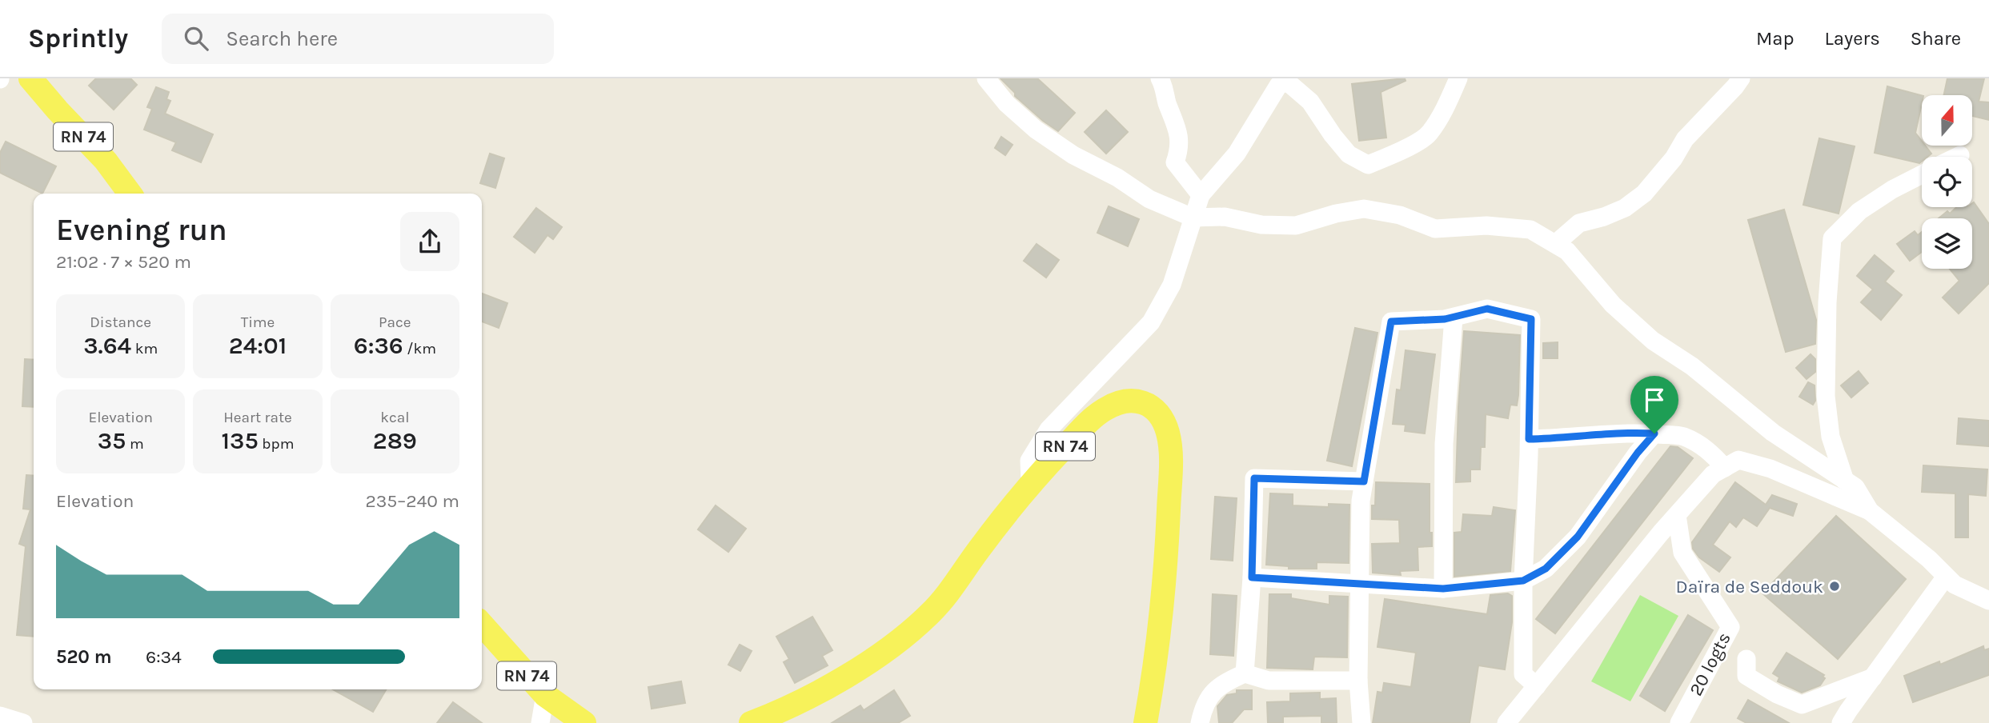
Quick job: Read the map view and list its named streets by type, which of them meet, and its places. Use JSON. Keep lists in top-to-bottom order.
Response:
{
  "streets": {
    "main road": ["RN 74"],
    "street": ["20 logts"]
  },
  "places": ["Daïra de Seddouk"],
  "north": "top",
  "page": {
    "header": "Sprintly",
    "search": "Search here",
    "nav": ["Map", "Layers", "Share"],
    "heading": ["Evening run", "21:02 · 7 × 520 m"],
    "stats": [
      ["Distance", "3.64 km"],
      ["Time", "24:01"],
      ["Pace", "6:36 /km"],
      ["Elevation", "35 m"],
      ["Heart rate", "135 bpm"],
      ["kcal", "289"]
    ],
    "chart": ["Elevation", "235–240 m"],
    "list": [
      {
        "name": "520 m",
        "note": "6:34"
      }
    ]
  }
}
